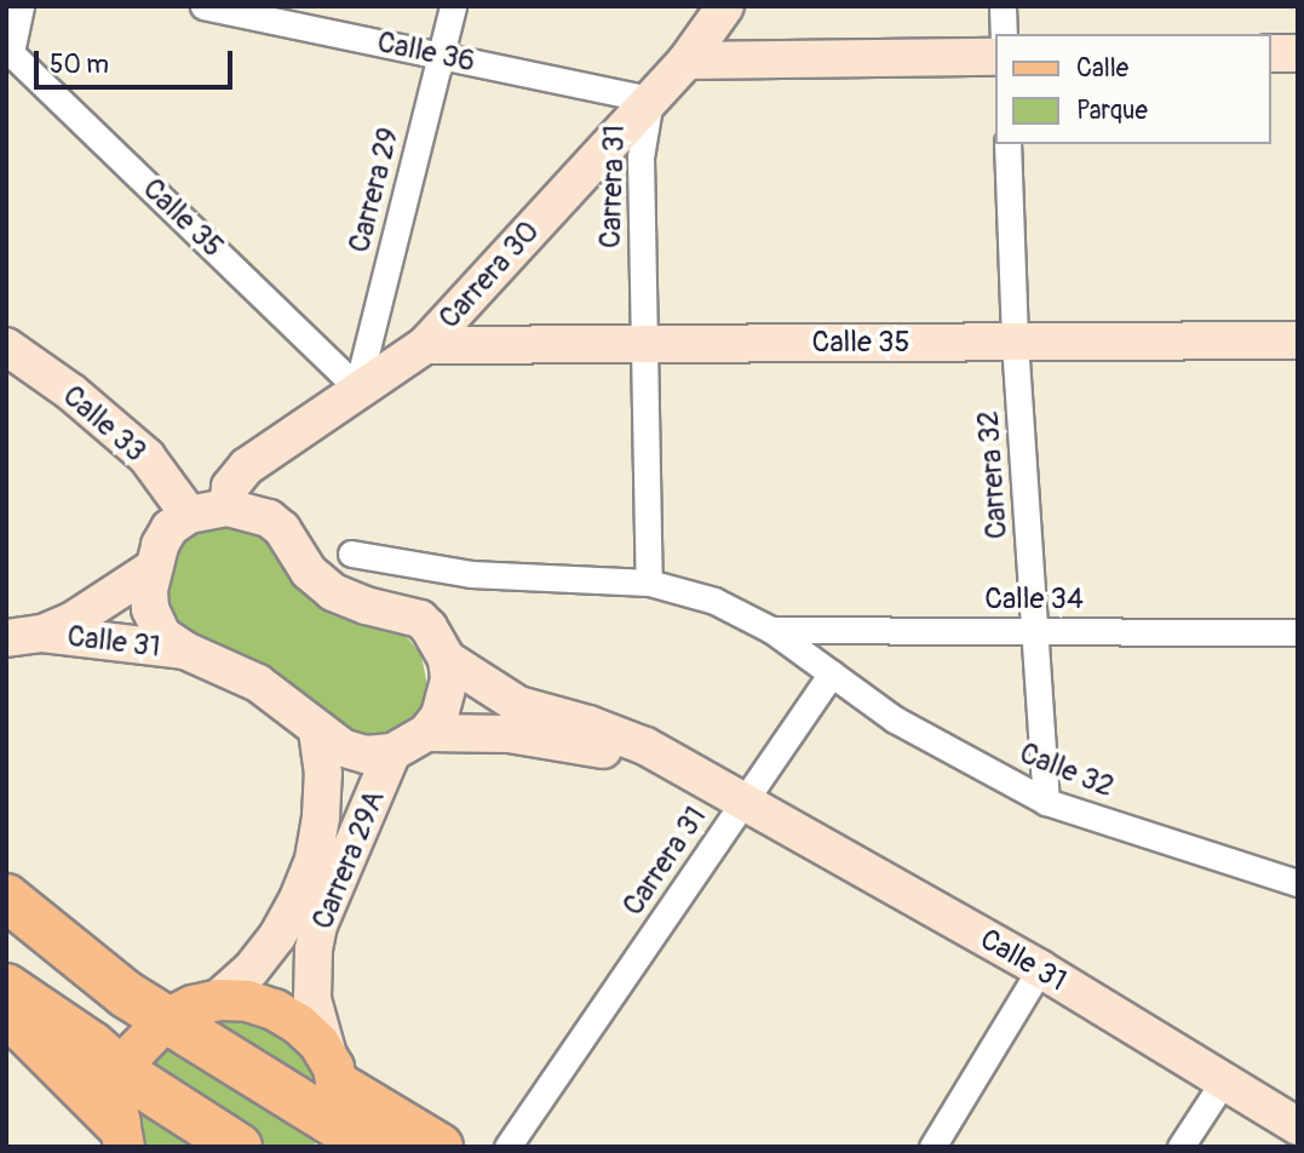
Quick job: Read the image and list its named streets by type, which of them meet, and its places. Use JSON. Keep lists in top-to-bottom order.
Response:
{
  "streets": {
    "street": [
      "Calle 36",
      "Carrera 31",
      "Carrera 29",
      "Calle 35",
      "Carrera 30",
      "Calle 33",
      "Carrera 32",
      "Calle 34",
      "Calle 31",
      "Calle 32",
      "Carrera 29A"
    ]
  },
  "crossings": [
    ["Calle 36", "Carrera 31"],
    ["Calle 36", "Carrera 29"],
    ["Calle 36", "Carrera 30"],
    ["Carrera 31", "Calle 35"],
    ["Carrera 31", "Carrera 30"],
    ["Carrera 31", "Calle 31"],
    ["Carrera 31", "Calle 32"],
    ["Carrera 29", "Calle 35"],
    ["Carrera 29", "Carrera 30"],
    ["Calle 35", "Carrera 30"],
    ["Calle 35", "Carrera 32"],
    ["Carrera 32", "Calle 34"],
    ["Carrera 32", "Calle 32"]
  ],
  "legend": ["Calle", "Parque"],
  "scale_bar": "50 m"
}
